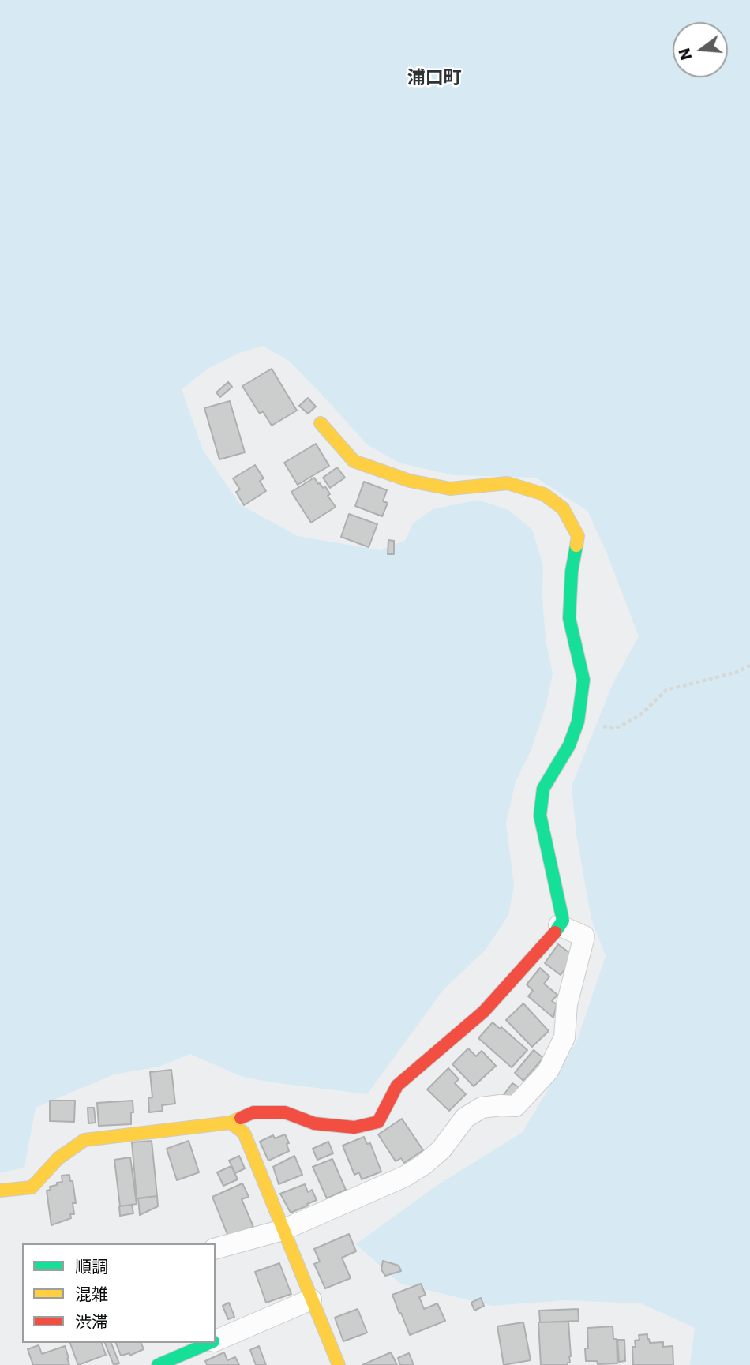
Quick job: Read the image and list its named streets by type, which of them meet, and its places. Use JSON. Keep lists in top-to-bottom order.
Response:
{
  "districts": ["浦口町"],
  "legend": ["順調", "混雑", "渋滞"],
  "north": "left"
}
